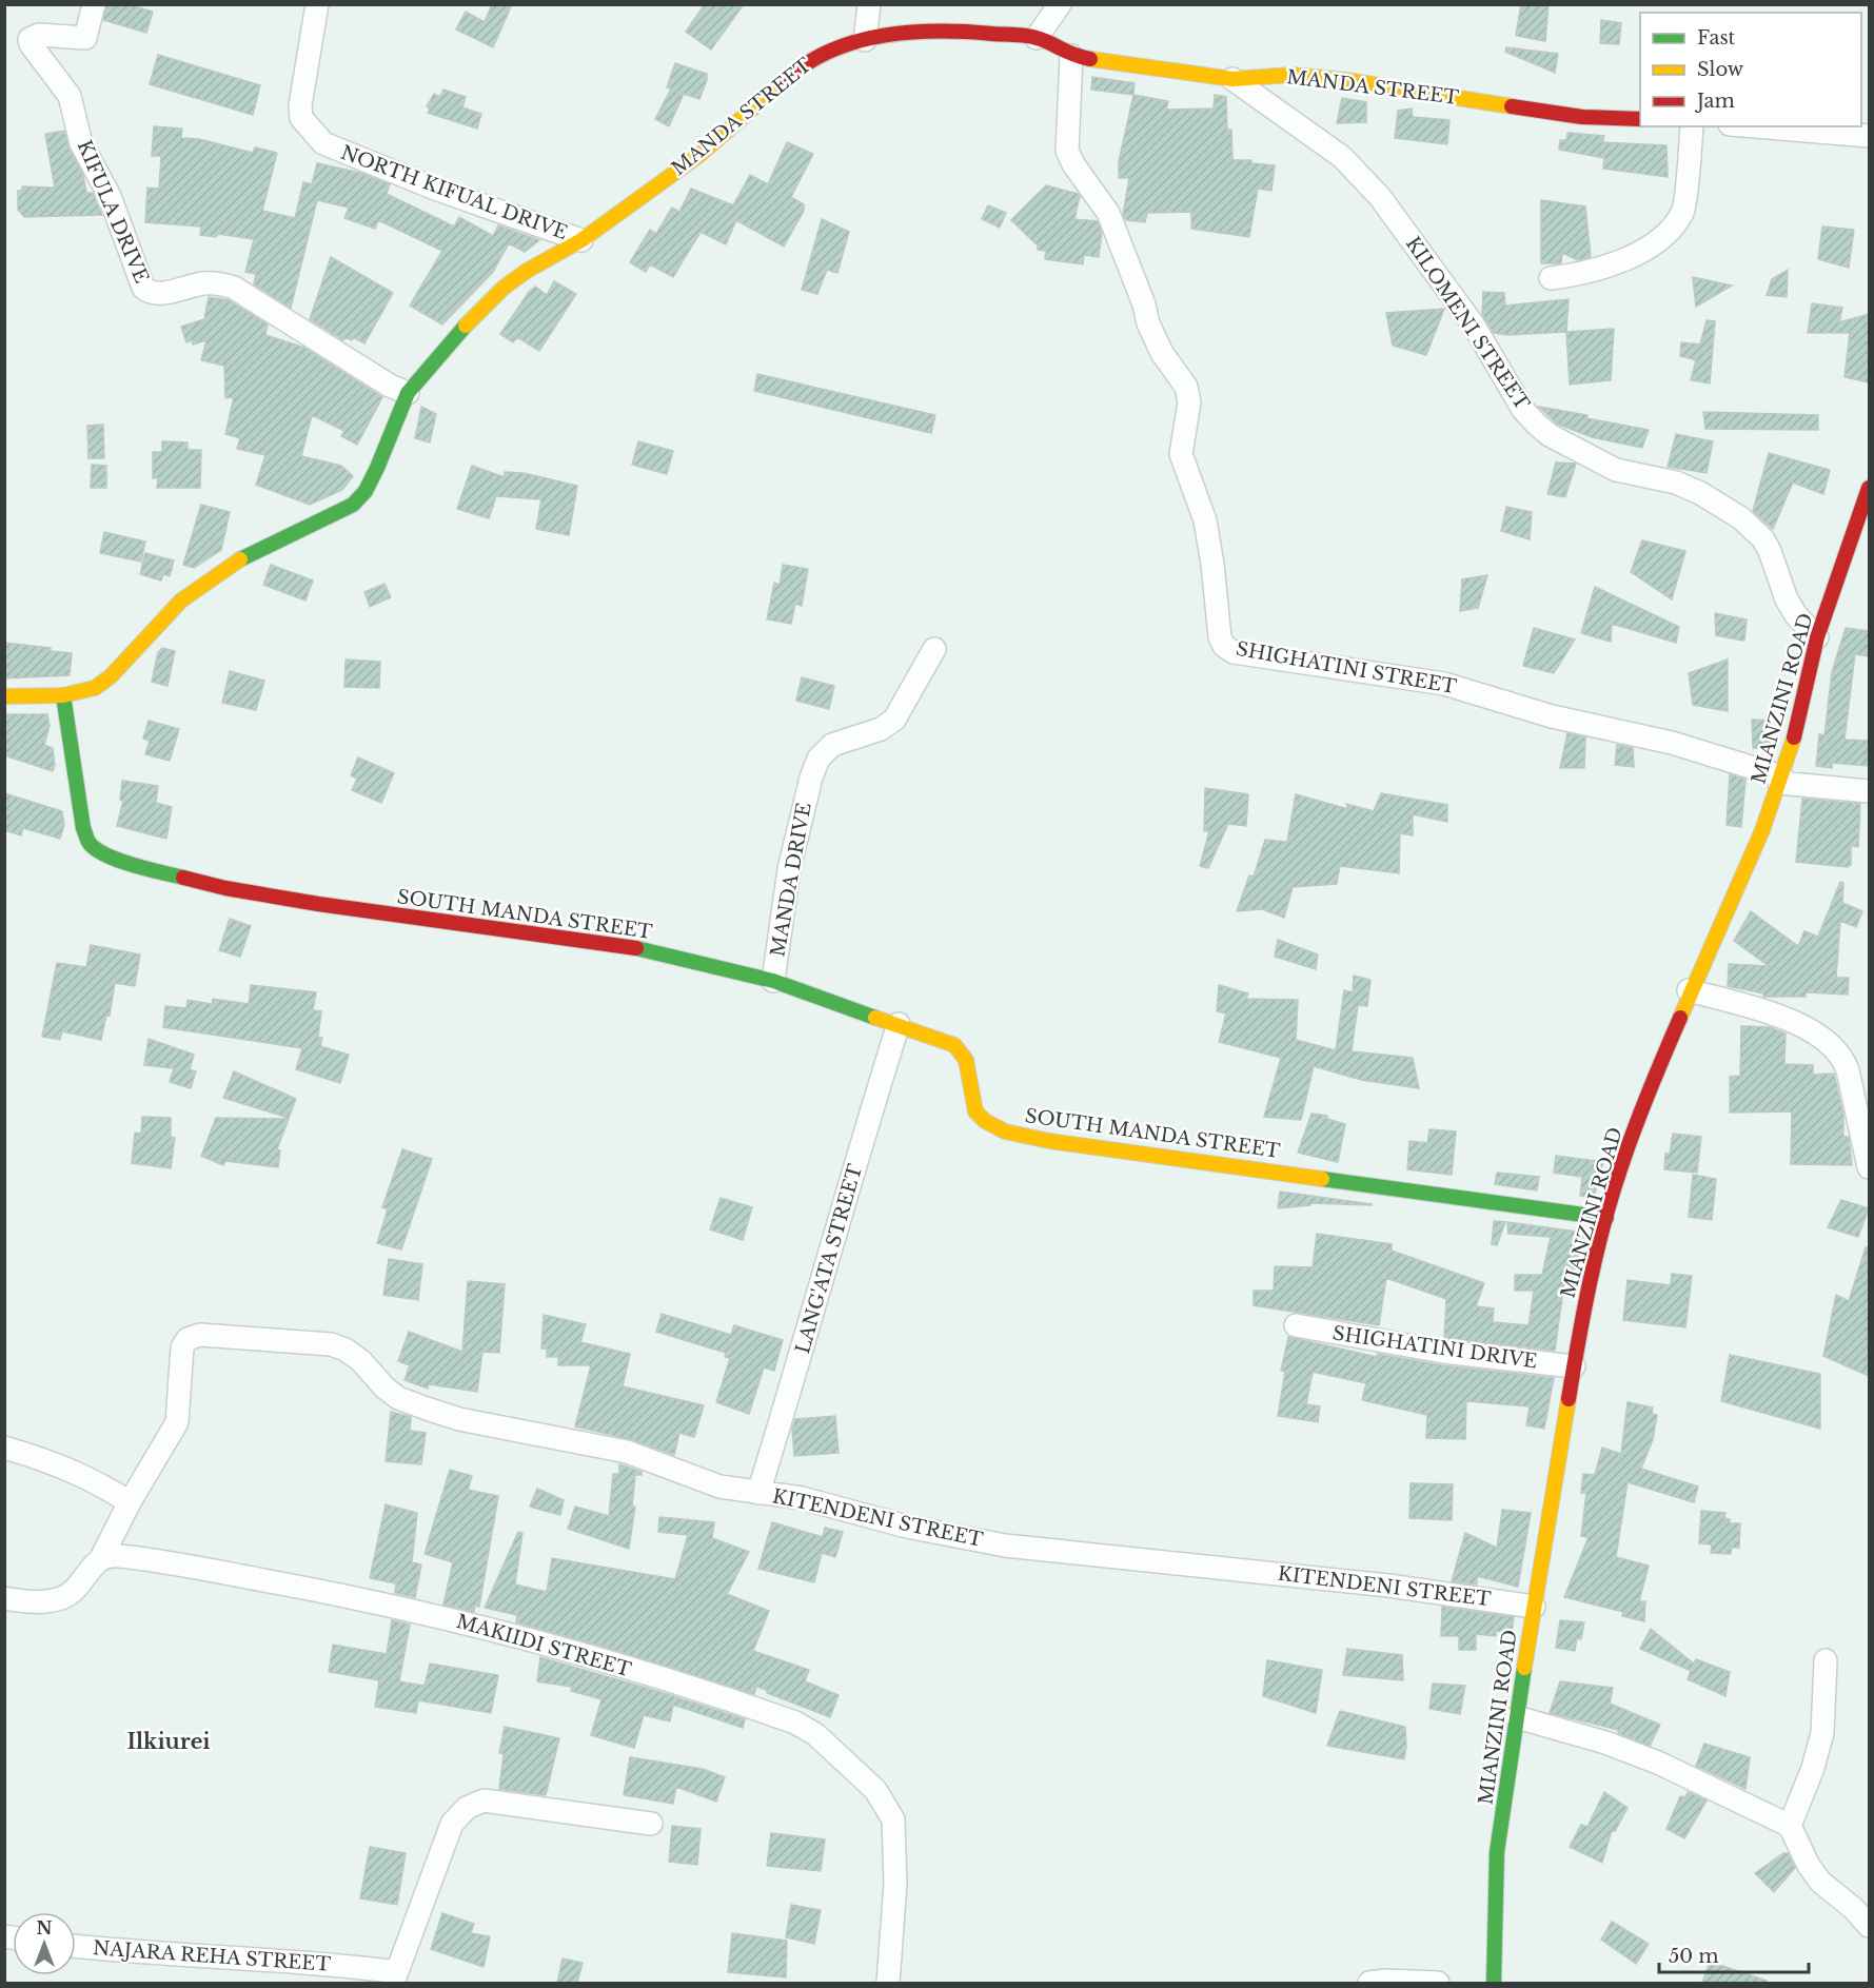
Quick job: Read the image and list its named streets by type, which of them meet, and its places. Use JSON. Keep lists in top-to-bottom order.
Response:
{
  "streets": {
    "street": [
      "MANDA STREET",
      "NORTH KIFUAL DRIVE",
      "KIFULA DRIVE",
      "KILOMENI STREET",
      "SHIGHATINI STREET",
      "MIANZINI ROAD",
      "MANDA DRIVE",
      "SOUTH MANDA STREET",
      "LANG'ATA STREET",
      "SHIGHATINI DRIVE",
      "KITENDENI STREET",
      "MAKIIDI STREET",
      "NAJARA REHA STREET"
    ]
  },
  "crossings": [
    ["MANDA STREET", "NORTH KIFUAL DRIVE"],
    ["MANDA STREET", "KIFULA DRIVE"],
    ["MANDA STREET", "KILOMENI STREET"],
    ["MANDA STREET", "SHIGHATINI STREET"],
    ["MANDA STREET", "SOUTH MANDA STREET"],
    ["KILOMENI STREET", "MIANZINI ROAD"],
    ["SHIGHATINI STREET", "MIANZINI ROAD"],
    ["MIANZINI ROAD", "SOUTH MANDA STREET"],
    ["MIANZINI ROAD", "SHIGHATINI DRIVE"],
    ["MIANZINI ROAD", "KITENDENI STREET"],
    ["MANDA DRIVE", "SOUTH MANDA STREET"],
    ["SOUTH MANDA STREET", "LANG'ATA STREET"],
    ["LANG'ATA STREET", "KITENDENI STREET"],
    ["KITENDENI STREET", "MAKIIDI STREET"]
  ],
  "districts": ["Ilkiurei"],
  "legend": ["Fast", "Slow", "Jam"],
  "scale_bar": "50 m",
  "north": "top"
}
